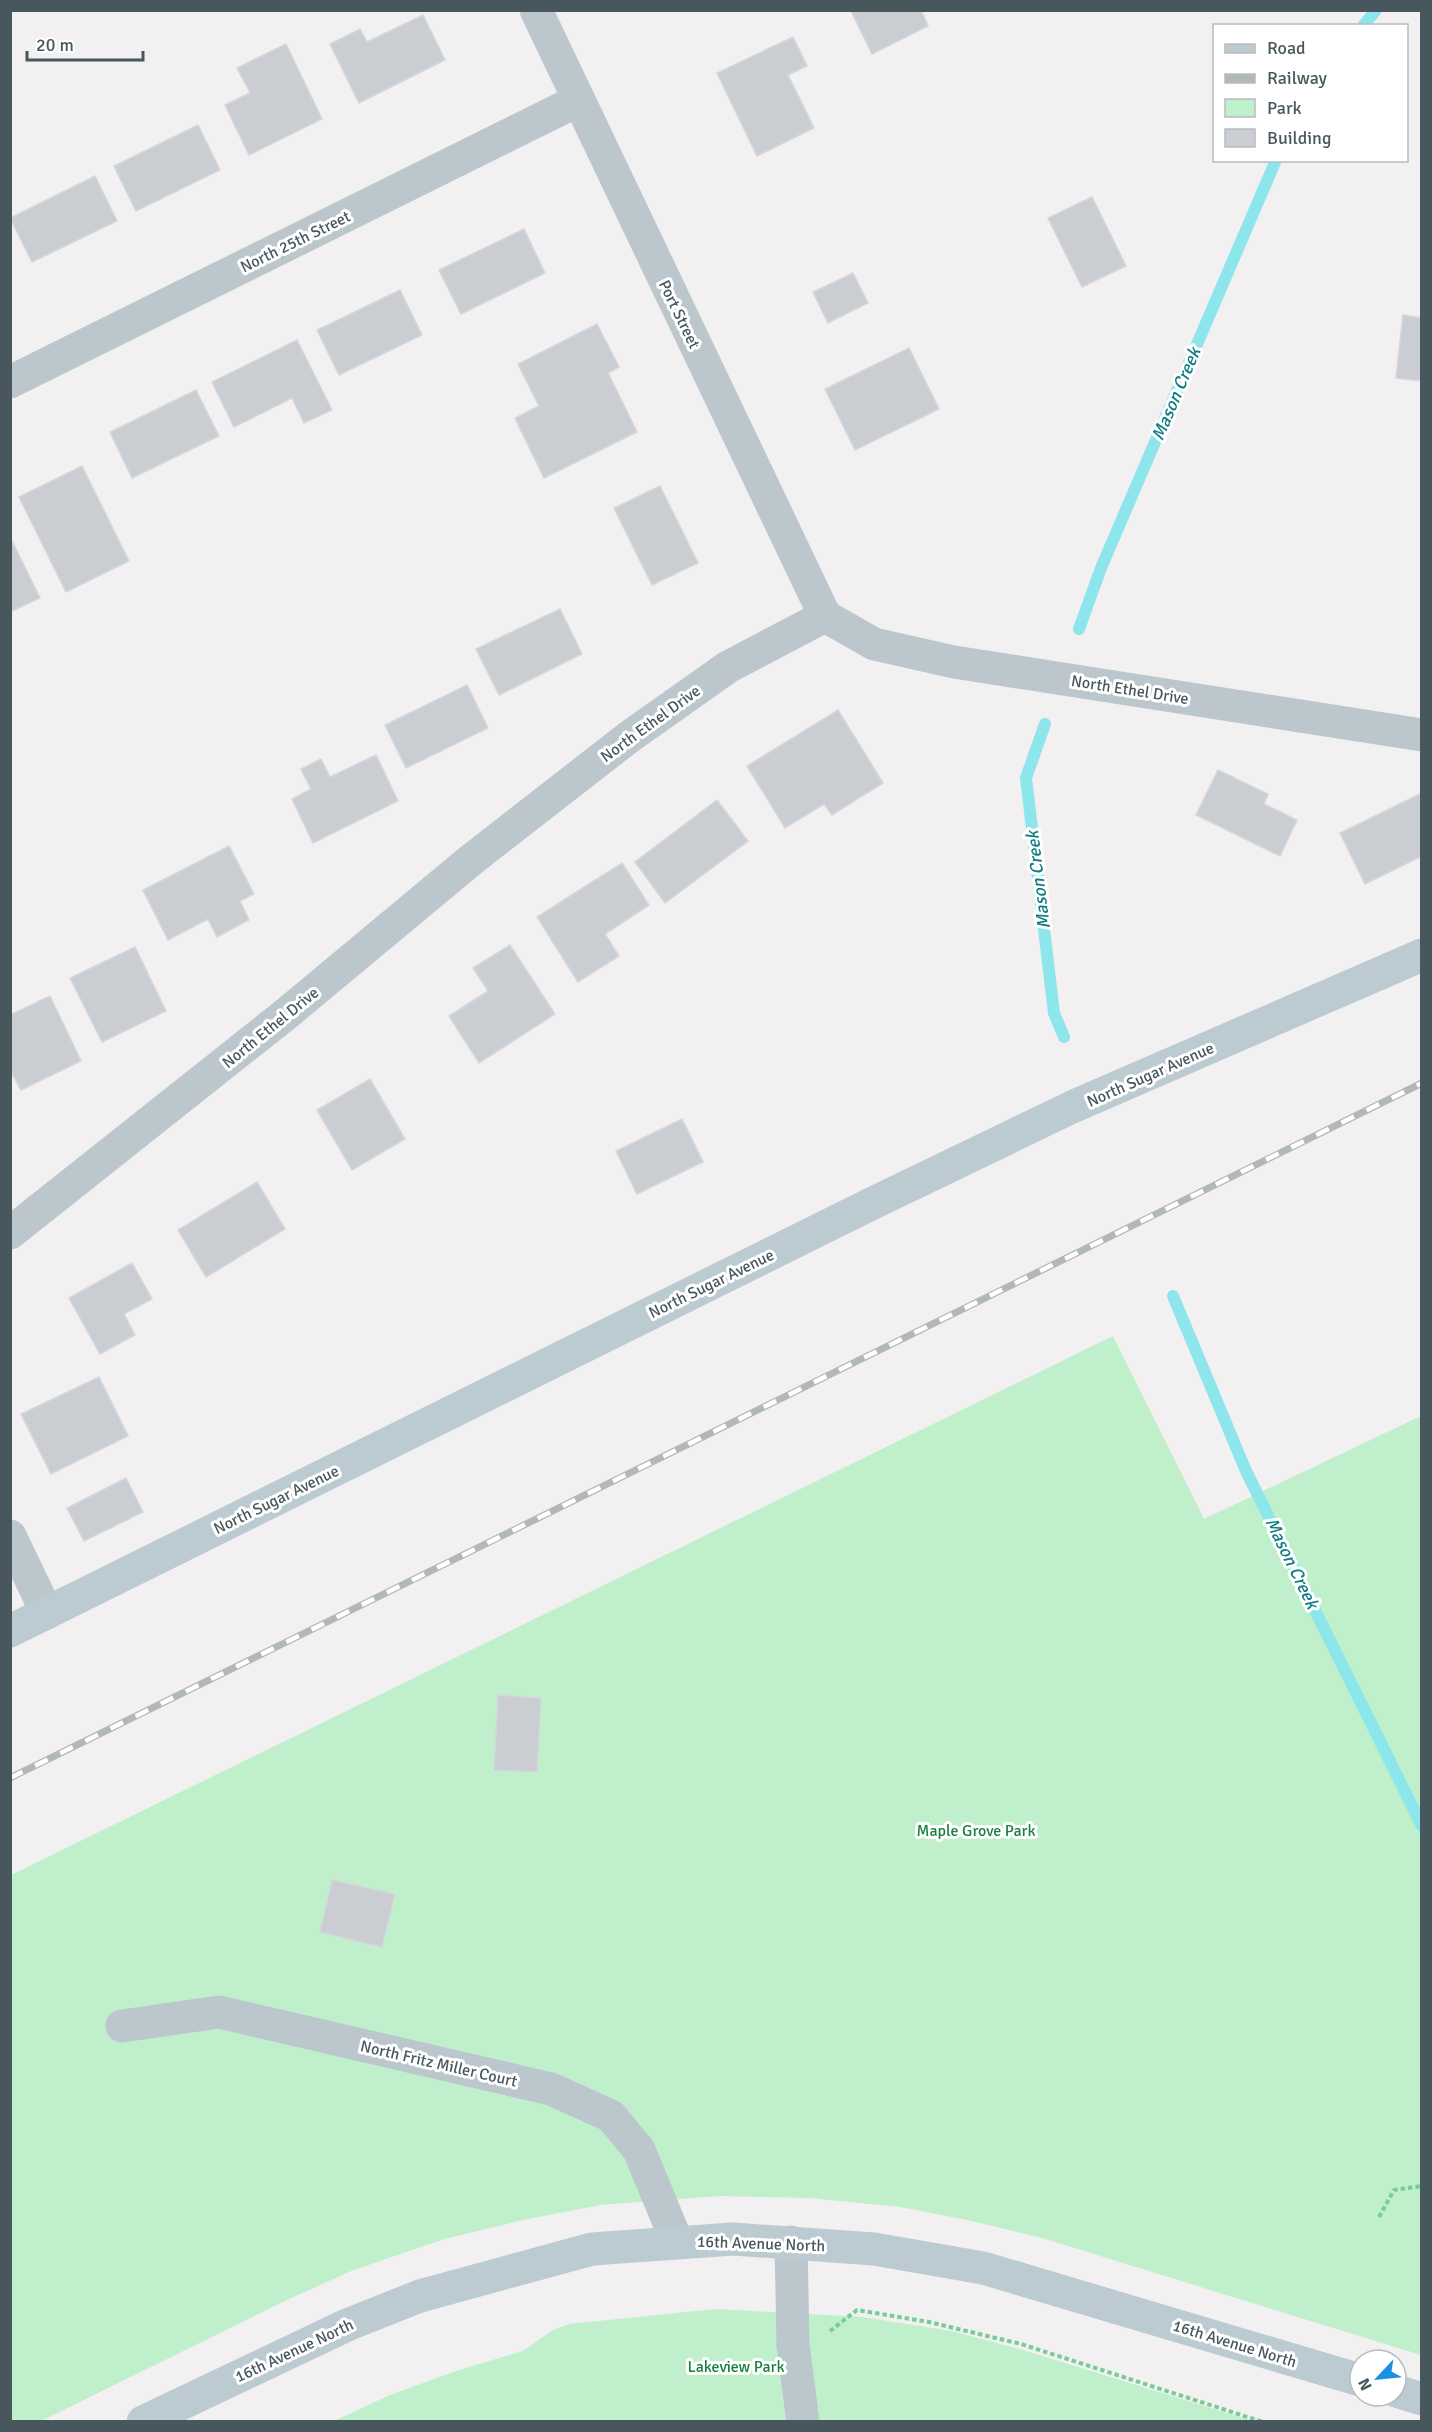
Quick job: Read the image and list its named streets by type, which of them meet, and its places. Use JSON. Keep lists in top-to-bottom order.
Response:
{
  "streets": {
    "street": [
      "North 25th Street",
      "Port Street",
      "North Ethel Drive",
      "North Sugar Avenue",
      "North Fritz Miller Court",
      "16th Avenue North"
    ]
  },
  "crossings": [
    ["North 25th Street", "Port Street"],
    ["Port Street", "North Ethel Drive"],
    ["North Fritz Miller Court", "16th Avenue North"]
  ],
  "water": ["Mason Creek"],
  "parks": ["Maple Grove Park", "Lakeview Park"],
  "legend": [
    "Road",
    "Railway",
    "Park",
    "Building"
  ],
  "scale_bar": "20 m",
  "north": "bottom left"
}
